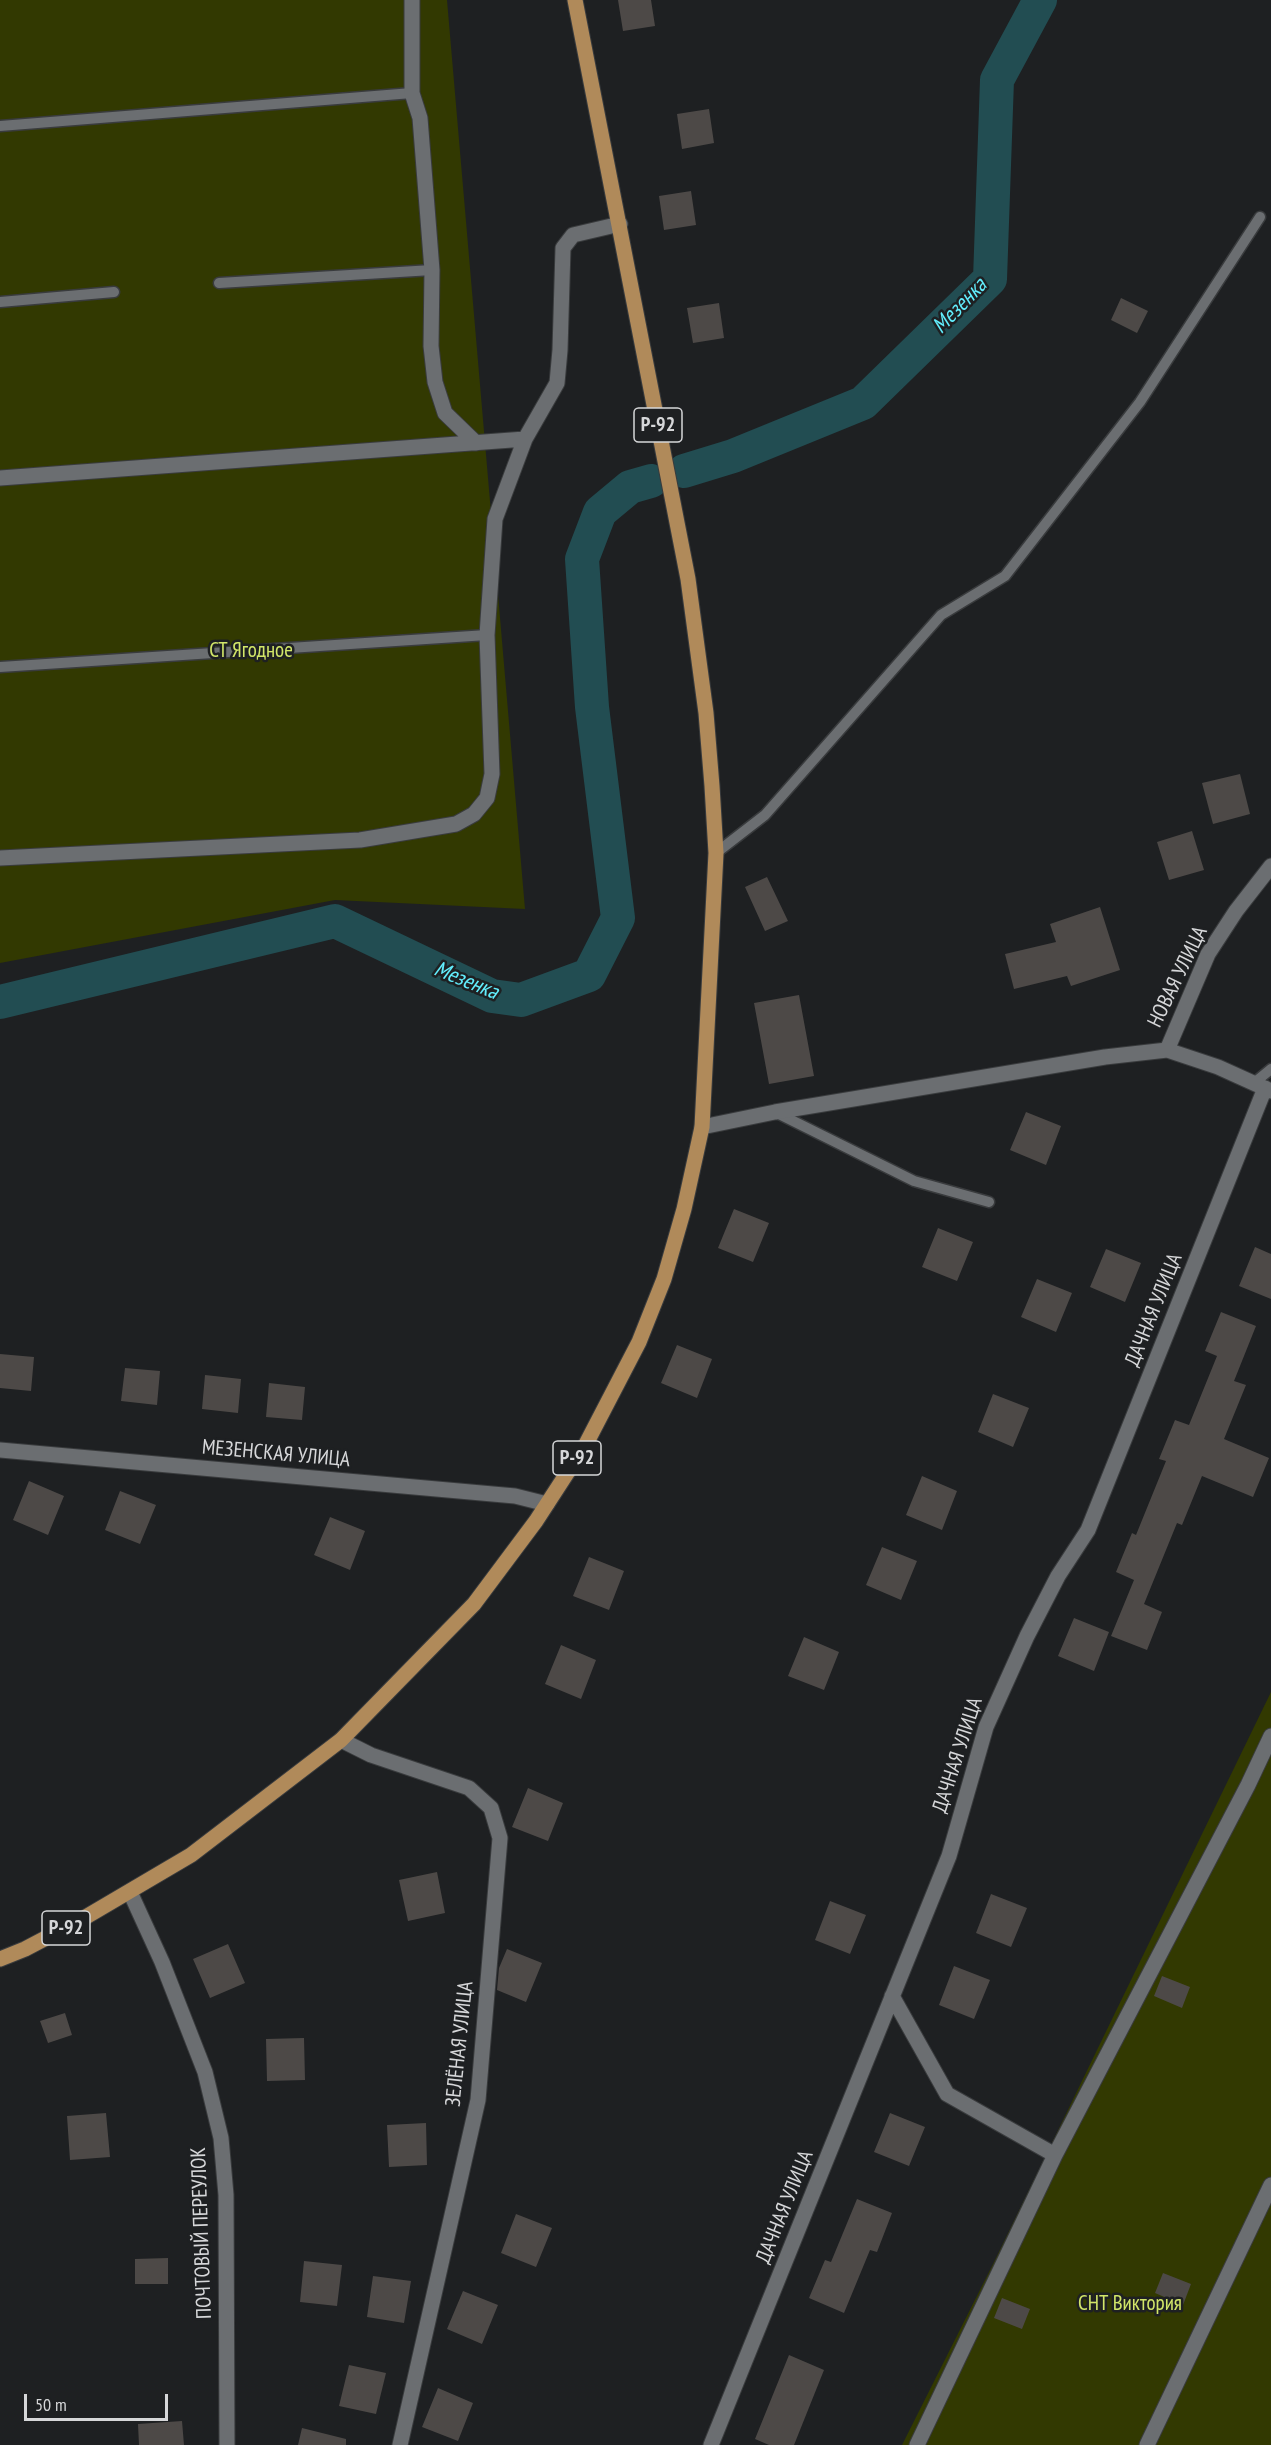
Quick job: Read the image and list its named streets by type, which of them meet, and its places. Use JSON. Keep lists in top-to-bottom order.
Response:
{
  "streets": {
    "main road": ["Р-92"],
    "street": [
      "НОВАЯ УЛИЦА",
      "ДАЧНАЯ УЛИЦА",
      "МЕЗЕНСКАЯ УЛИЦА",
      "ЗЕЛЁНАЯ УЛИЦА",
      "ПОЧТОВЫЙ ПЕРЕУЛОК"
    ]
  },
  "crossings": [
    ["Р-92", "МЕЗЕНСКАЯ УЛИЦА"],
    ["Р-92", "ЗЕЛЁНАЯ УЛИЦА"],
    ["Р-92", "ПОЧТОВЫЙ ПЕРЕУЛОК"]
  ],
  "water": ["Мезенка"],
  "parks": ["СТ Ягодное", "СНТ Виктория"],
  "scale_bar": "50 m"
}
